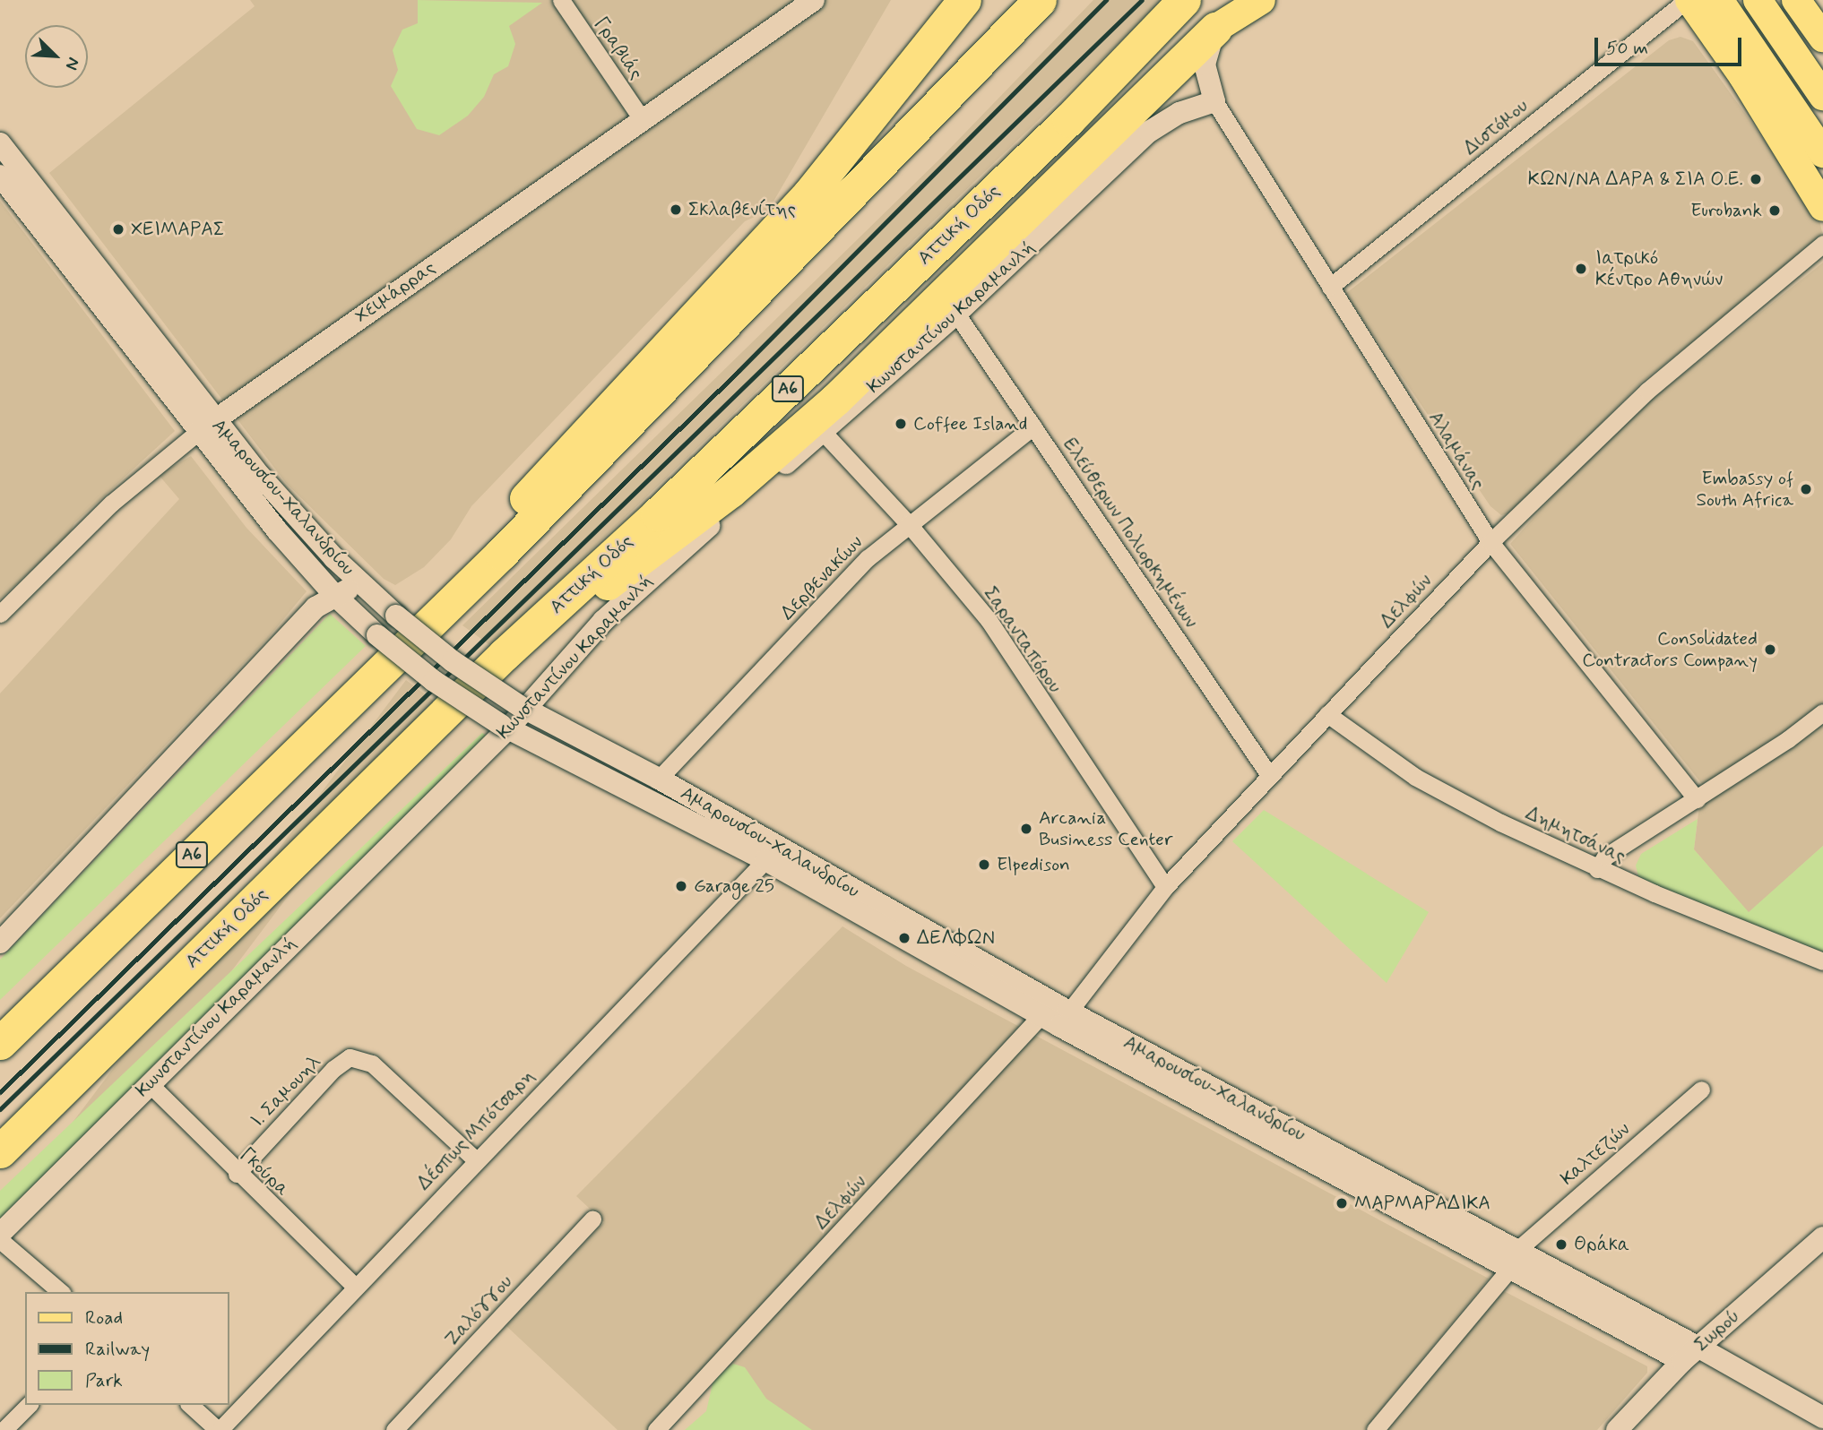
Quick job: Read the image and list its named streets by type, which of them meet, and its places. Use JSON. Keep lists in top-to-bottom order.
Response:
{
  "streets": {
    "highway": ["Αττική Οδός", "Α6"],
    "street": [
      "Γραβιάς",
      "Διστόμου",
      "Χειμάρρας",
      "Κωνσταντίνου Καραμανλή",
      "Αλαμάνας",
      "Αμαρουσίου-Χαλανδρίου",
      "Ελεύθερων Πολιορκημένων",
      "Δερβενακίων",
      "Δελφών",
      "Σαρανταπόρου",
      "Δημητσάνας",
      "Ι. Σαμουηλ",
      "Δέσπως Μπότσαρη",
      "Καλτεζών",
      "Γκούρα",
      "Ζαλόγγου",
      "Σωρού"
    ]
  },
  "crossings": [
    ["Γραβιάς", "Χειμάρρας"],
    ["Διστόμου", "Αλαμάνας"],
    ["Χειμάρρας", "Αμαρουσίου-Χαλανδρίου"],
    ["Κωνσταντίνου Καραμανλή", "Αλαμάνας"],
    ["Κωνσταντίνου Καραμανλή", "Αμαρουσίου-Χαλανδρίου"],
    ["Κωνσταντίνου Καραμανλή", "Ελεύθερων Πολιορκημένων"],
    ["Κωνσταντίνου Καραμανλή", "Σαρανταπόρου"],
    ["Κωνσταντίνου Καραμανλή", "Γκούρα"],
    ["Αλαμάνας", "Δελφών"],
    ["Αμαρουσίου-Χαλανδρίου", "Δερβενακίων"],
    ["Αμαρουσίου-Χαλανδρίου", "Δελφών"],
    ["Αμαρουσίου-Χαλανδρίου", "Δέσπως Μπότσαρη"],
    ["Αμαρουσίου-Χαλανδρίου", "Καλτεζών"],
    ["Αμαρουσίου-Χαλανδρίου", "Σωρού"],
    ["Ελεύθερων Πολιορκημένων", "Δερβενακίων"],
    ["Ελεύθερων Πολιορκημένων", "Δελφών"],
    ["Δερβενακίων", "Σαρανταπόρου"],
    ["Δελφών", "Σαρανταπόρου"],
    ["Δελφών", "Δημητσάνας"],
    ["Ι. Σαμουηλ", "Δέσπως Μπότσαρη"],
    ["Ι. Σαμουηλ", "Γκούρα"],
    ["Δέσπως Μπότσαρη", "Γκούρα"]
  ],
  "places": [
    "ΚΩΝ/ΝΑ ΔΑΡΑ & ΣΙΑ Ο.Ε.",
    "Σκλαβενίτης",
    "Eurobank",
    "ΧΕΙΜΑΡΑΣ",
    "Ιατρικό Κέντρο Αθηνών",
    "Coffee Island",
    "Embassy of South Africa",
    "Consolidated Contractors Company",
    "Arcania Business Center",
    "Elpedison",
    "Garage 25",
    "ΔΕΛΦΩΝ",
    "ΜΑΡΜΑΡΑΔΙΚΑ",
    "Θράκα"
  ],
  "legend": ["Road", "Railway", "Park"],
  "scale_bar": "50 m",
  "north": "bottom right"
}
